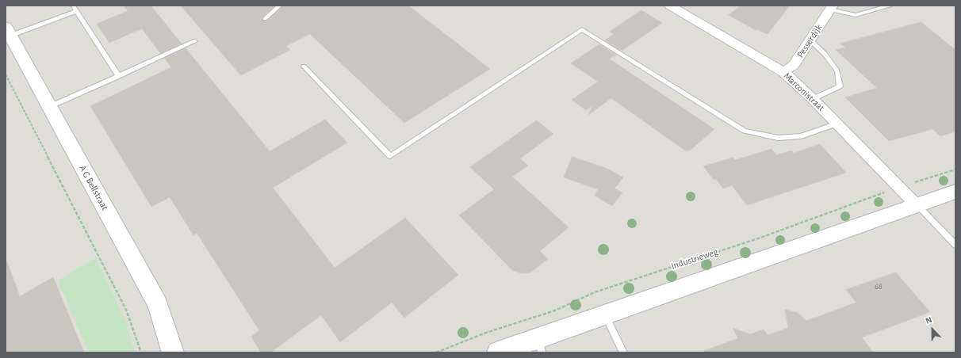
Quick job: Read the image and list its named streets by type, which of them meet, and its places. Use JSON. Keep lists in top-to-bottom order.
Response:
{
  "streets": {
    "street": ["Pesserdijk", "Marconistraat", "A G Bellstraat"],
    "path": ["Industrieweg"]
  },
  "crossings": [
    ["Pesserdijk", "Marconistraat"],
    ["Marconistraat", "Industrieweg"]
  ],
  "house_numbers": ["68"],
  "north": "top"
}
